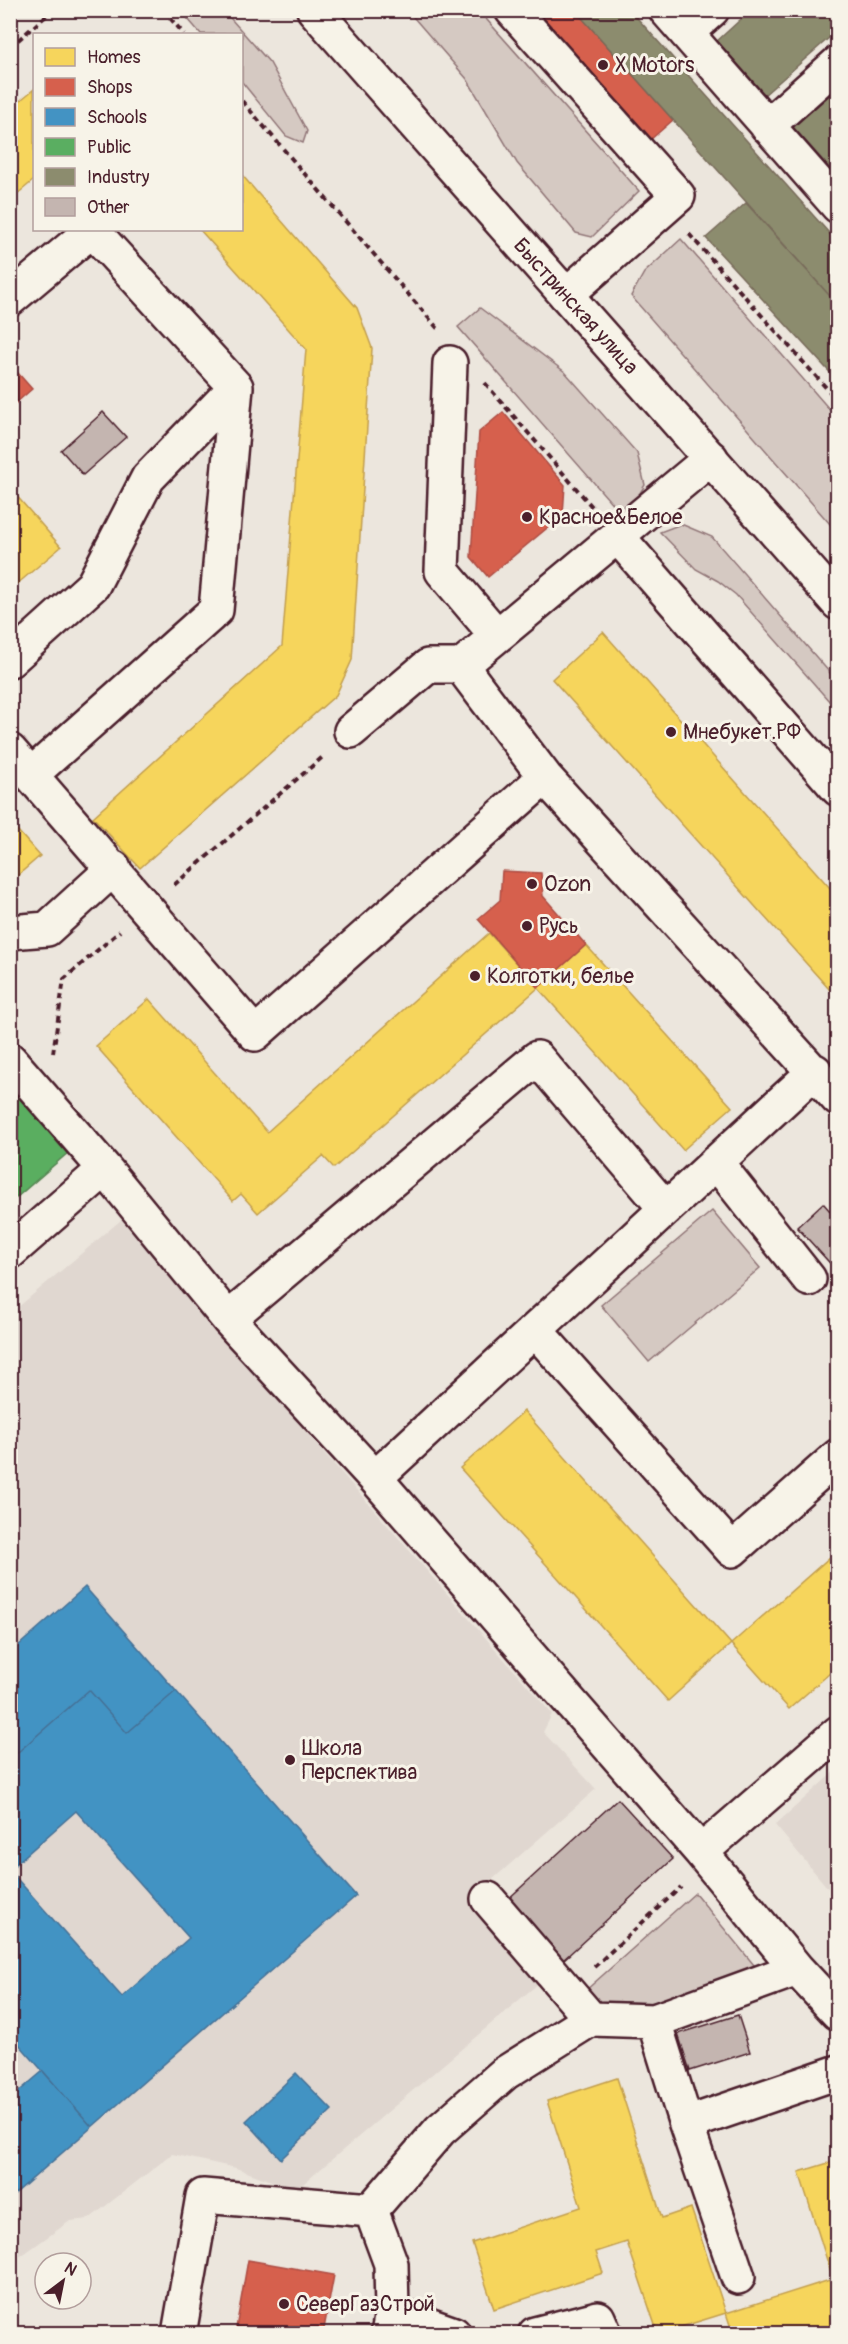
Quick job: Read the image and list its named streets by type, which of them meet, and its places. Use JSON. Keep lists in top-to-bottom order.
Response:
{
  "streets": {
    "main road": ["Быстринская улица"]
  },
  "places": [
    "X Motors",
    "Красное&Белое",
    "Мнебукет.РФ",
    "Ozon",
    "Русь",
    "Колготки, белье",
    "Школа Перспектива",
    "СеверГазСтрой"
  ],
  "legend": [
    "Homes",
    "Shops",
    "Schools",
    "Public",
    "Industry",
    "Other"
  ],
  "north": "top right"
}
